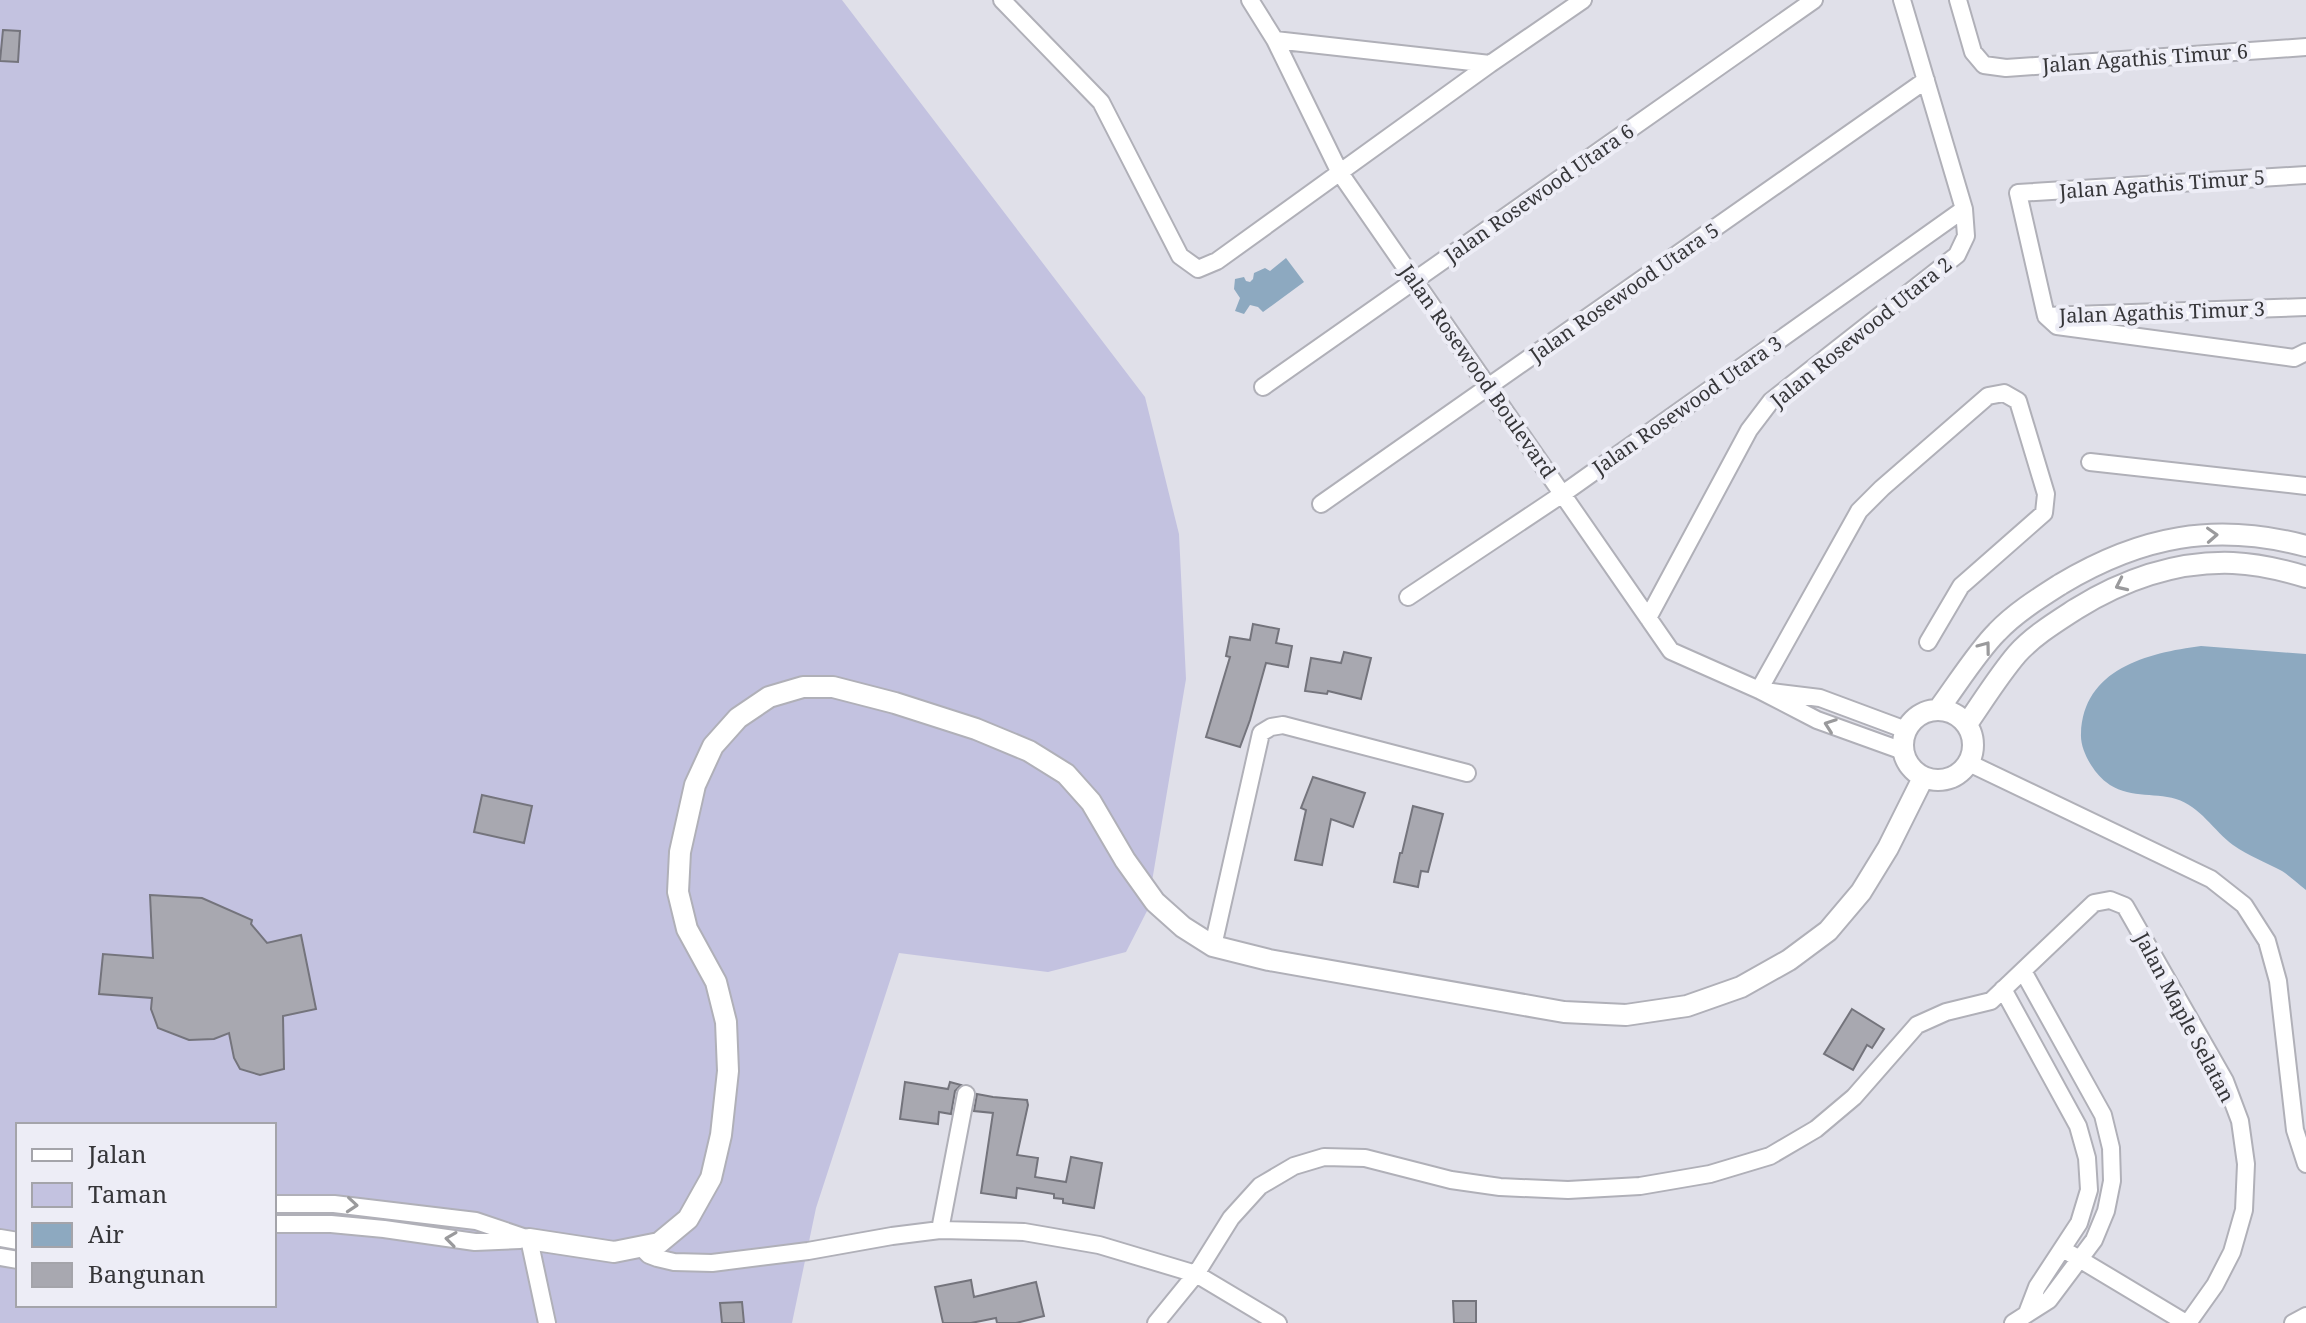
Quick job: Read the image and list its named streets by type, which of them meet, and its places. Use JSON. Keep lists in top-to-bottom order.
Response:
{
  "streets": {
    "street": [
      "Jalan Agathis Timur 6",
      "Jalan Agathis Timur 5",
      "Jalan Rosewood Utara 6",
      "Jalan Rosewood Utara 5",
      "Jalan Agathis Timur 3",
      "Jalan Rosewood Utara 2",
      "Jalan Rosewood Boulevard",
      "Jalan Rosewood Utara 3",
      "Jalan Maple Selatan"
    ]
  },
  "crossings": [
    ["Jalan Agathis Timur 5", "Jalan Agathis Timur 3"],
    ["Jalan Rosewood Utara 6", "Jalan Rosewood Boulevard"],
    ["Jalan Rosewood Utara 5", "Jalan Rosewood Boulevard"],
    ["Jalan Rosewood Utara 2", "Jalan Rosewood Boulevard"],
    ["Jalan Rosewood Utara 2", "Jalan Rosewood Utara 3"],
    ["Jalan Rosewood Boulevard", "Jalan Rosewood Utara 3"]
  ],
  "legend": [
    "Jalan",
    "Taman",
    "Air",
    "Bangunan"
  ]
}
